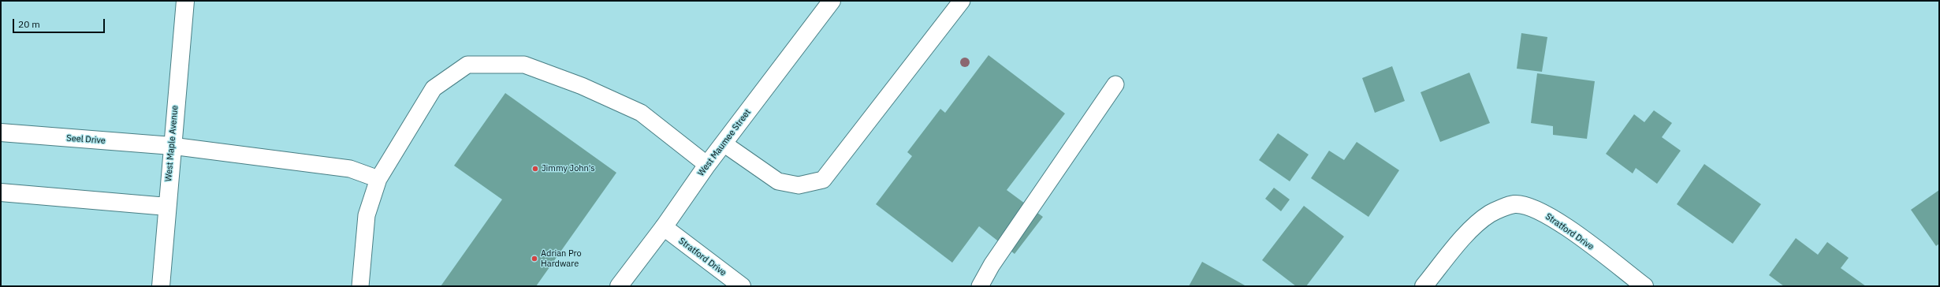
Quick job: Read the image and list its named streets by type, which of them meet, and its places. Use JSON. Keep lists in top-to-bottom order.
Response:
{
  "streets": {
    "street": [
      "Seel Drive",
      "West Maumee Street",
      "West Maple Avenue",
      "Stratford Drive"
    ]
  },
  "crossings": [
    ["Seel Drive", "West Maple Avenue"],
    ["West Maumee Street", "Stratford Drive"]
  ],
  "places": ["Jimmy John's", "Adrian Pro Hardware"],
  "scale_bar": "20 m"
}
